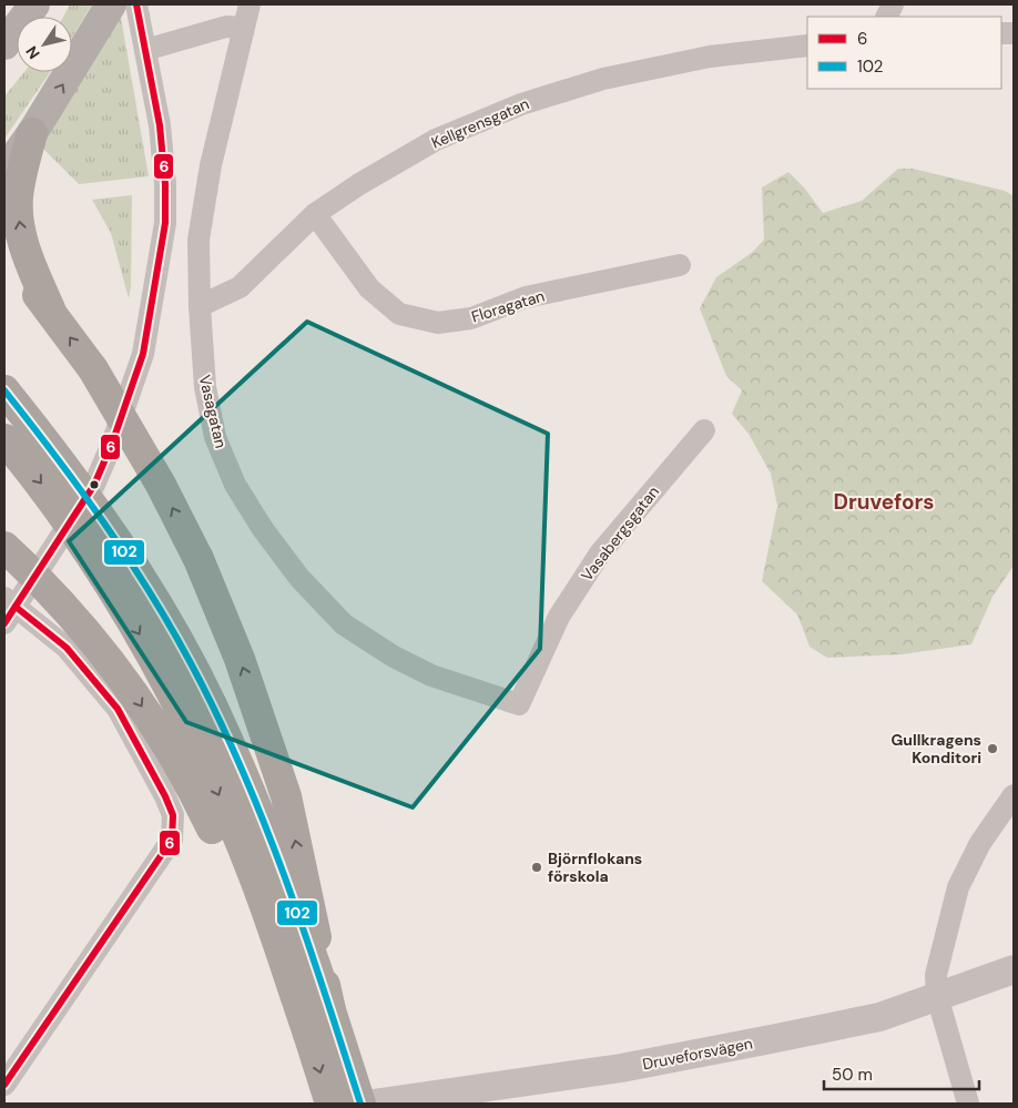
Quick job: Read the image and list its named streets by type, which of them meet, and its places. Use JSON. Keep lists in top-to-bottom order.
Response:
{
  "streets": {
    "street": [
      "Kellgrensgatan",
      "Floragatan",
      "Vasagatan",
      "Vasabergsgatan",
      "Druveforsvägen"
    ]
  },
  "crossings": [
    ["Kellgrensgatan", "Floragatan"],
    ["Kellgrensgatan", "Vasagatan"],
    ["Vasagatan", "Vasabergsgatan"]
  ],
  "districts": ["Druvefors"],
  "places": ["Gullkragens Konditori", "Björnflokans förskola"],
  "lines": ["transit line 6", "transit line 102"],
  "legend": ["6", "102"],
  "scale_bar": "50 m",
  "north": "bottom left"
}
